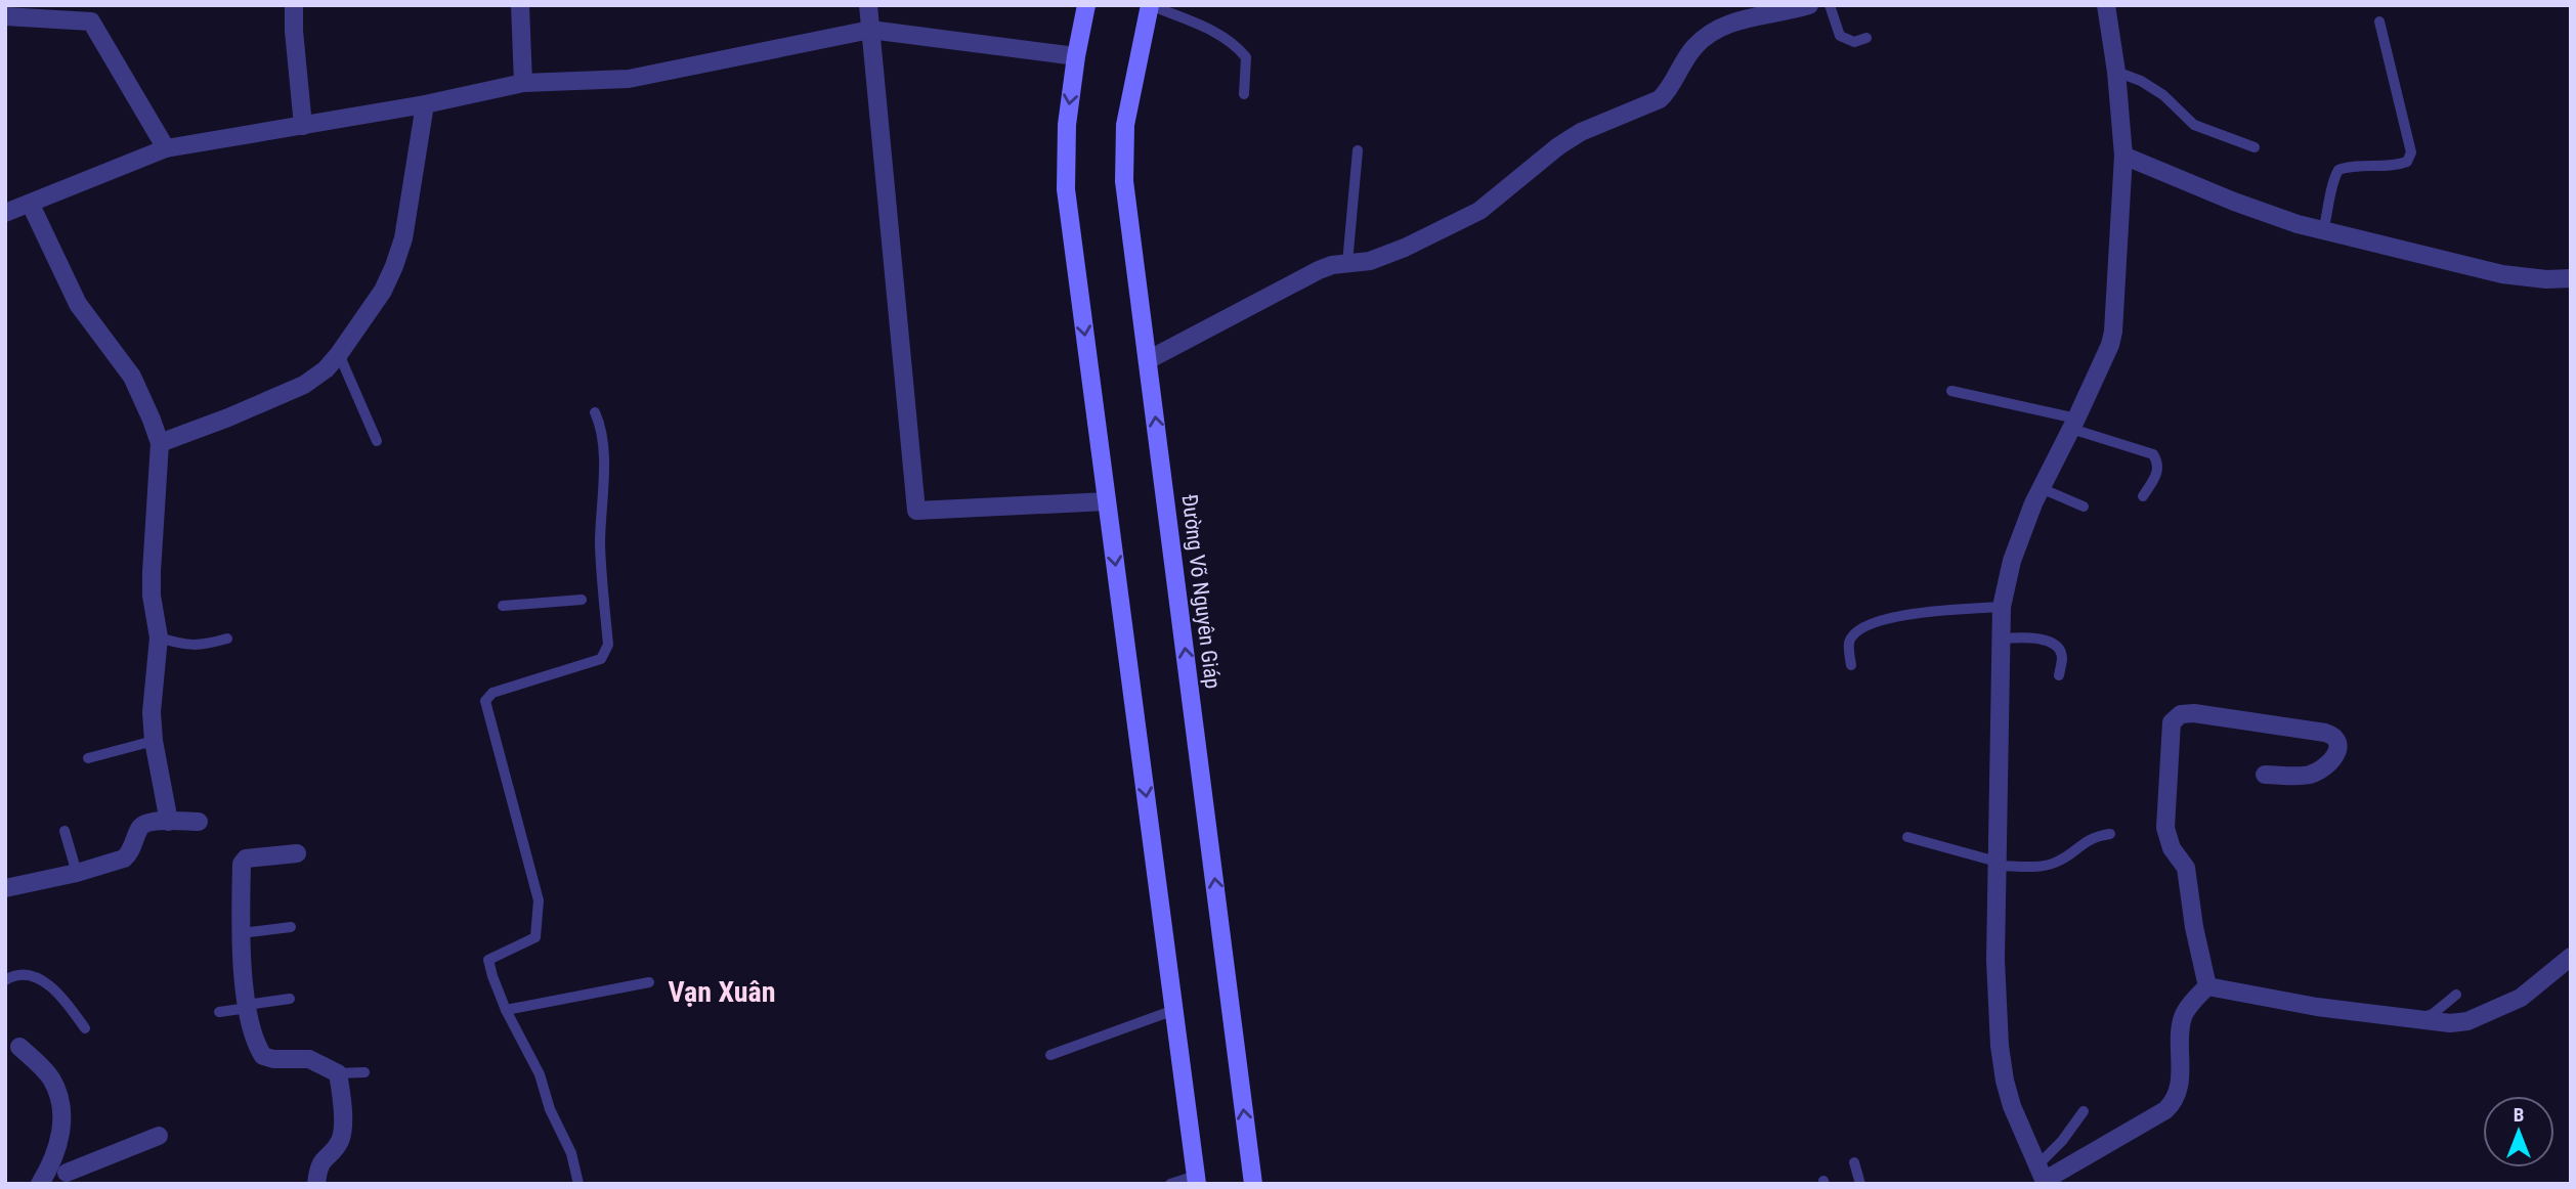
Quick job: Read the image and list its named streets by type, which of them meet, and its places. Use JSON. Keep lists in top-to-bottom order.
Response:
{
  "streets": {
    "main road": ["Đường Võ Nguyên Giáp"]
  },
  "districts": ["Vạn Xuân"],
  "north": "top"
}
